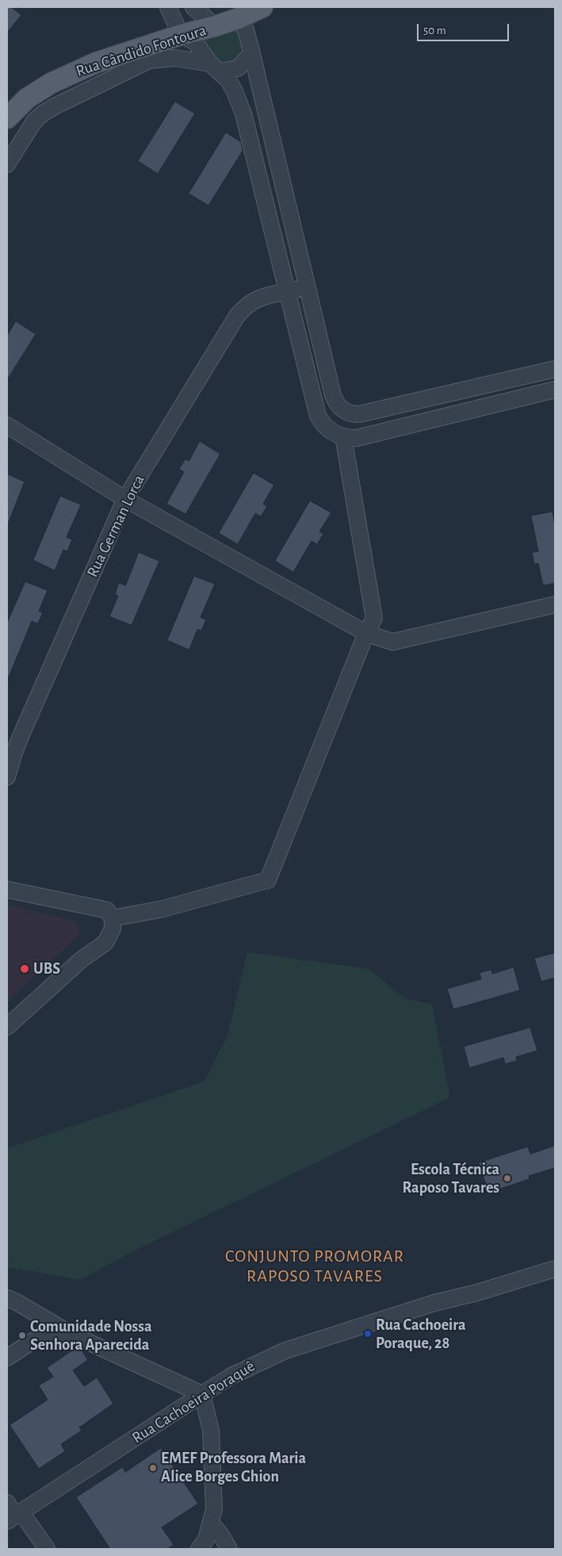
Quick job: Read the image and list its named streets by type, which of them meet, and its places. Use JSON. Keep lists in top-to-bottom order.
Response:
{
  "streets": {
    "main road": ["Rua Cândido Fontoura"],
    "street": ["Rua German Lorca", "Rua Cachoeira Poraquê"]
  },
  "districts": ["CONJUNTO PROMORAR RAPOSO TAVARES"],
  "places": [
    "UBS",
    "Escola Técnica Raposo Tavares",
    "Rua Cachoeira Poraque, 28",
    "Comunidade Nossa Senhora Aparecida",
    "EMEF Professora Maria Alice Borges Ghion"
  ],
  "scale_bar": "50 m"
}
